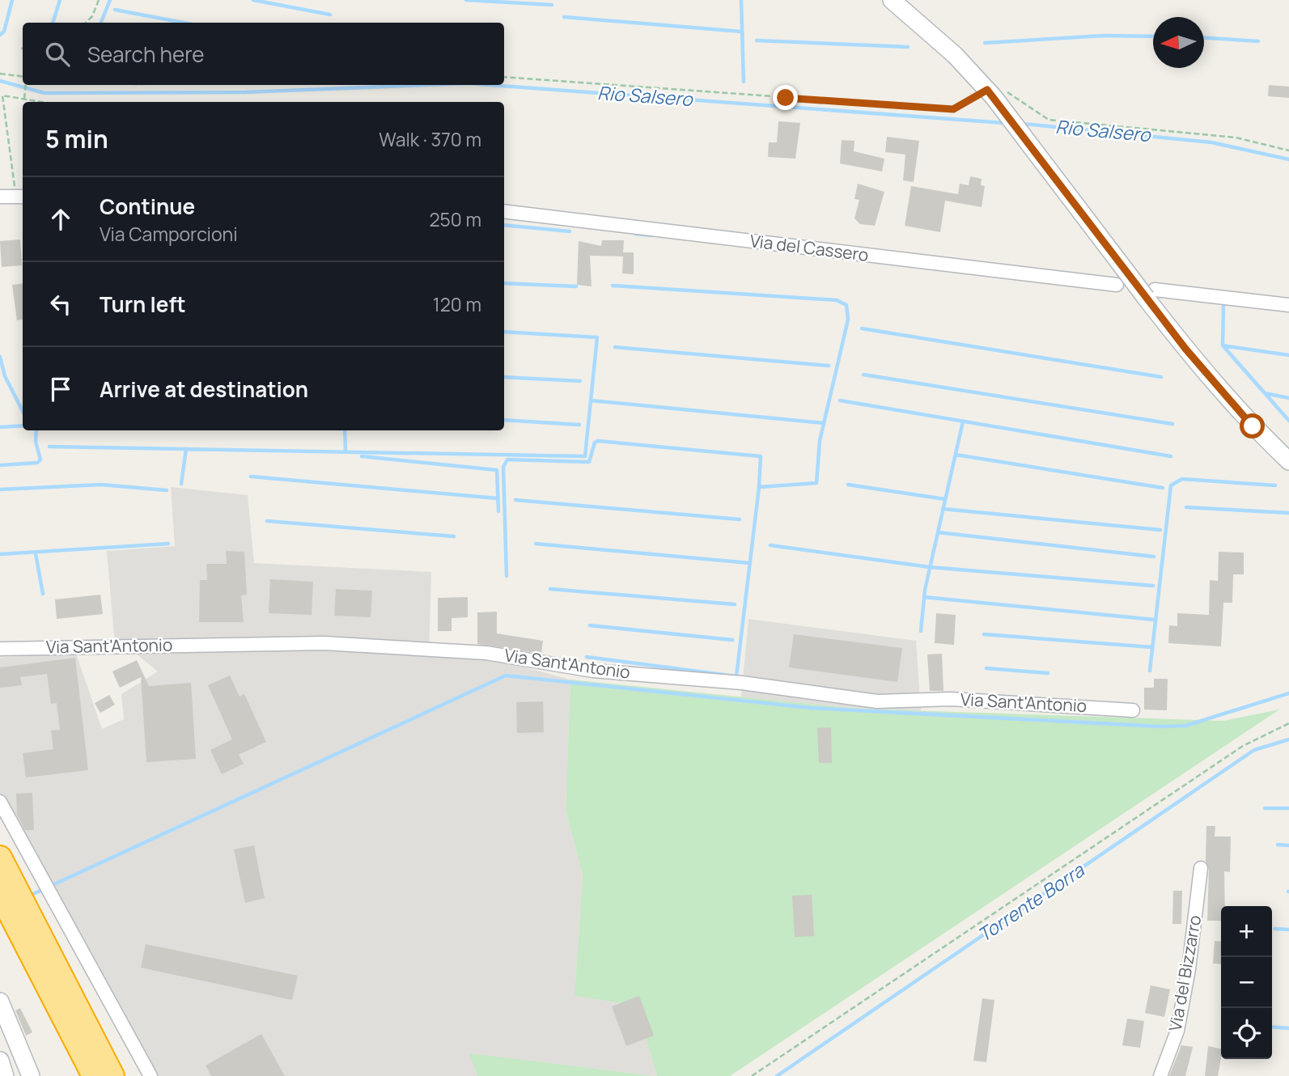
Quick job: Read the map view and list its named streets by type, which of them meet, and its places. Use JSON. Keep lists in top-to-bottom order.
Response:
{
  "streets": {
    "street": ["Via del Cassero", "Via Sant'Antonio", "Via del Bizzarro"]
  },
  "water": ["Rio Salsero", "Torrente Borra"],
  "north": "left",
  "page": {
    "search": "Search here",
    "heading": ["5 min", "Walk · 370 m"],
    "list": [
      ["Continue", "Via Camporcioni", "250 m"],
      ["Turn left", "120 m"],
      "Arrive at destination"
    ],
    "map_buttons": ["+", "−"]
  }
}
